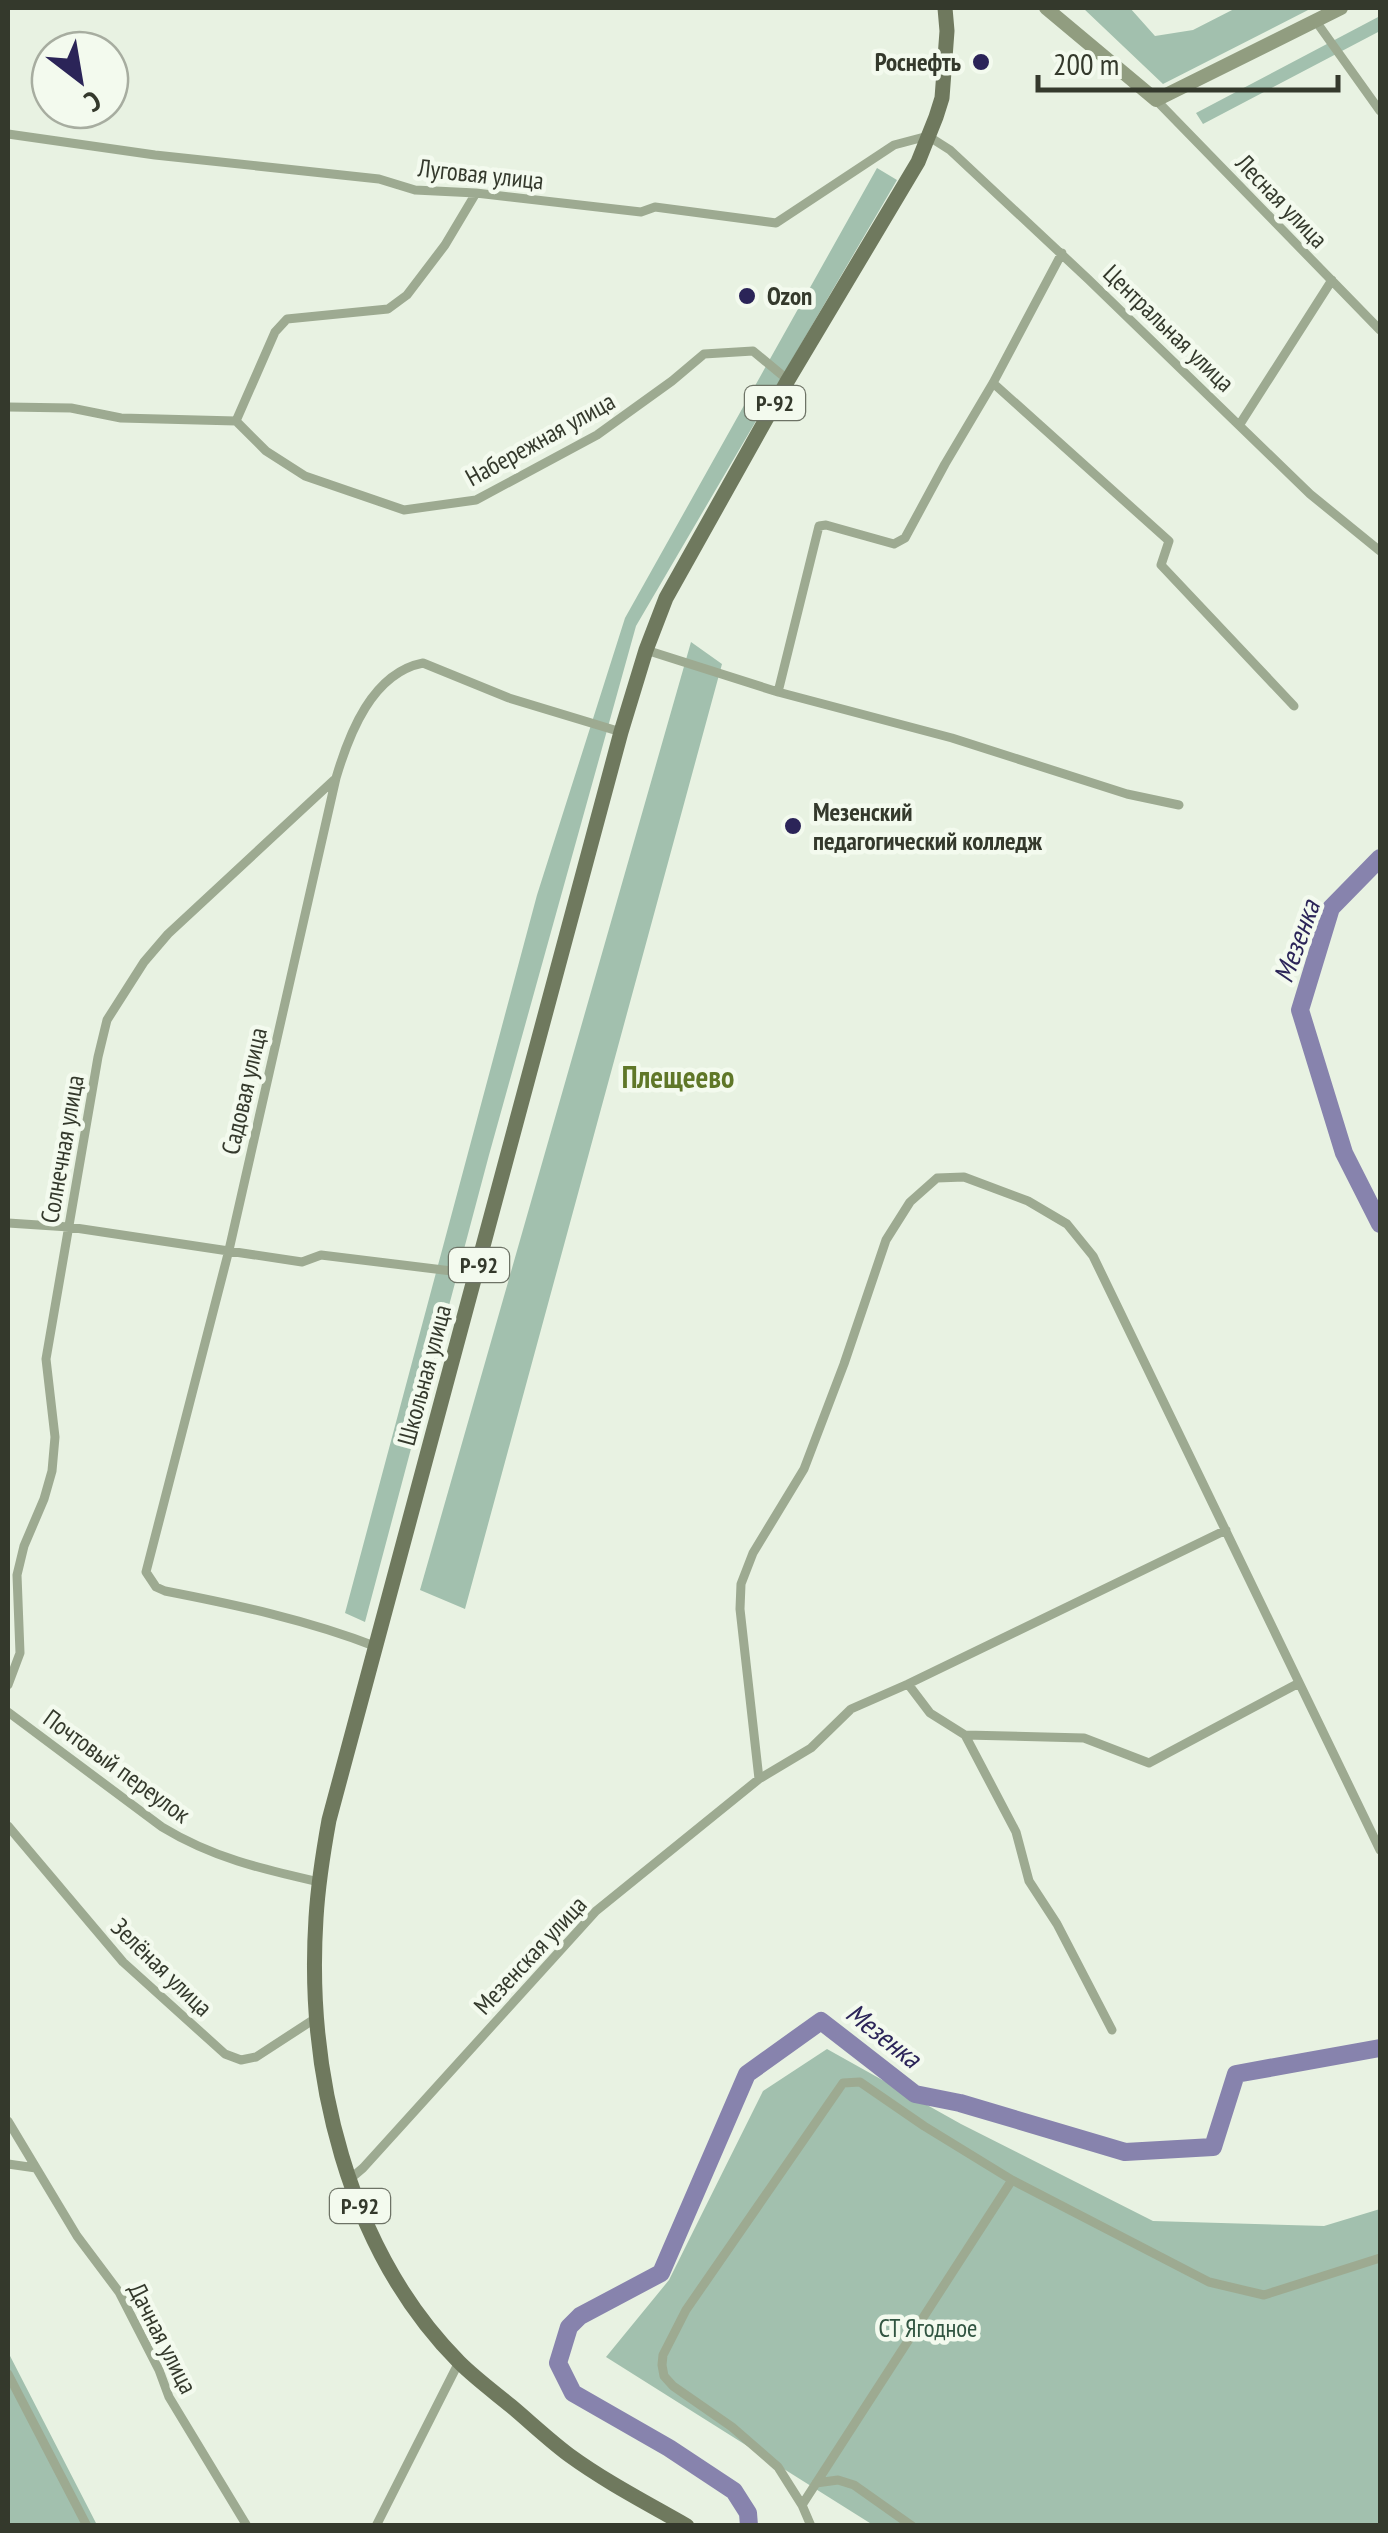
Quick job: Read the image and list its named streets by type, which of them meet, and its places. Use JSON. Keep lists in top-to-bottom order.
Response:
{
  "streets": {
    "main road": ["Р-92", "Школьная улица"],
    "street": [
      "Луговая улица",
      "Лесная улица",
      "Центральная улица",
      "Набережная улица",
      "Садовая улица",
      "Солнечная улица",
      "Почтовый переулок",
      "Мезенская улица",
      "Зелёная улица",
      "Дачная улица"
    ]
  },
  "crossings": [
    ["Луговая улица", "Центральная улица"],
    ["Луговая улица", "Р-92"],
    ["Центральная улица", "Р-92"],
    ["Р-92", "Набережная улица"],
    ["Р-92", "Школьная улица"],
    ["Р-92", "Почтовый переулок"],
    ["Р-92", "Мезенская улица"],
    ["Р-92", "Зелёная улица"],
    ["Садовая улица", "Солнечная улица"],
    ["Садовая улица", "Школьная улица"],
    ["Школьная улица", "Почтовый переулок"]
  ],
  "districts": ["Плещеево"],
  "water": ["Мезенка"],
  "parks": ["СТ Ягодное"],
  "places": ["Роснефть", "Ozon", "Мезенский педагогический колледж"],
  "scale_bar": "200 m",
  "north": "bottom right"
}
